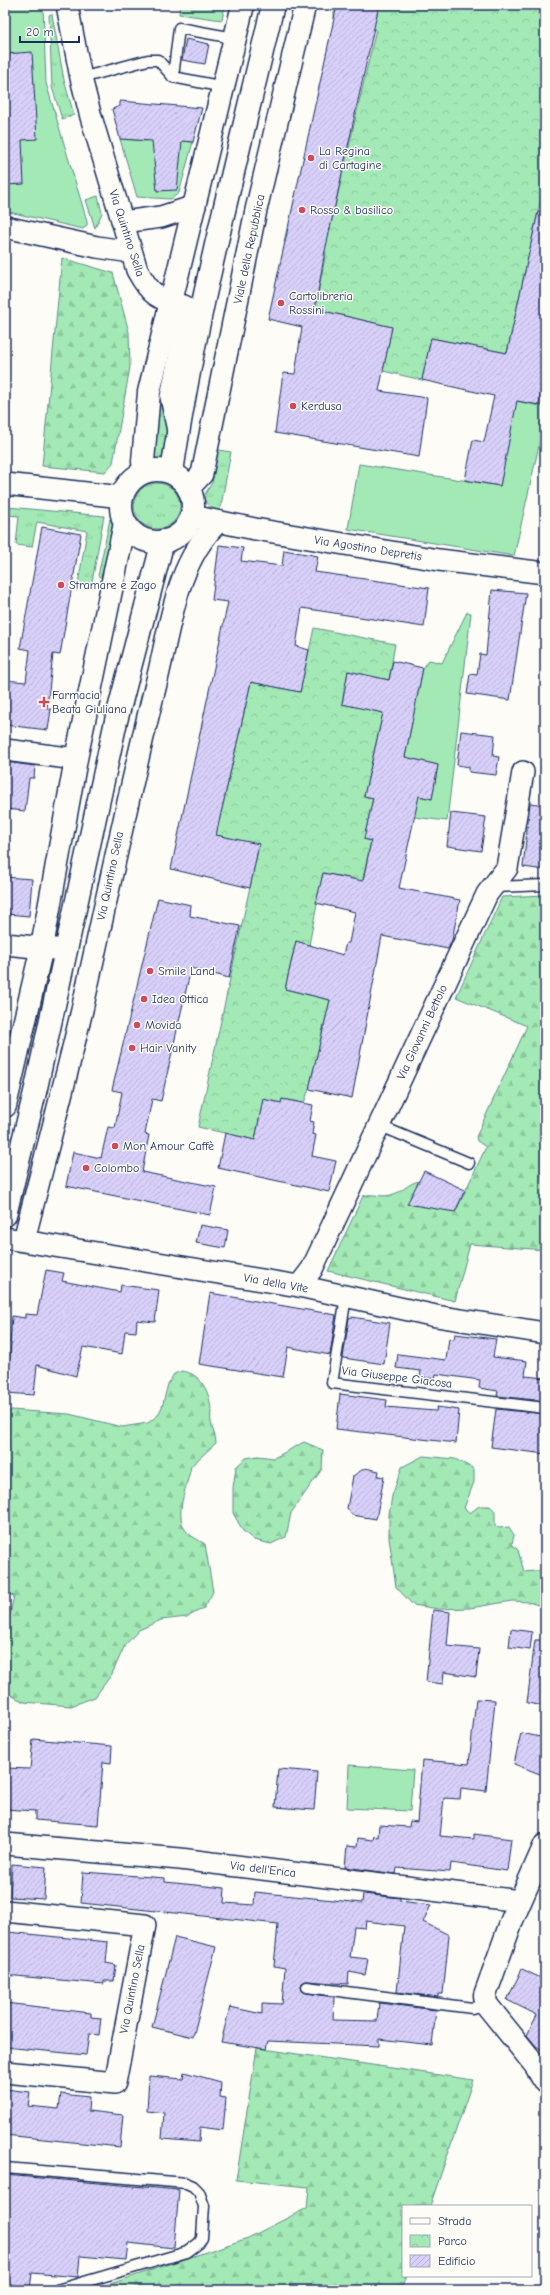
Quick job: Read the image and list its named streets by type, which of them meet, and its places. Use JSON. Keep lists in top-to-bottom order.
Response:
{
  "streets": {
    "street": [
      "Via Quintino Sella",
      "Viale della Repubblica",
      "Via Agostino Depretis",
      "Via Giovanni Bettolo",
      "Via della Vite",
      "Via dell'Erica"
    ],
    "lane": ["Via Giuseppe Giacosa"]
  },
  "crossings": [
    ["Via Quintino Sella", "Via Agostino Depretis"],
    ["Via Quintino Sella", "Via della Vite"],
    ["Viale della Repubblica", "Via Agostino Depretis"],
    ["Via Giovanni Bettolo", "Via della Vite"],
    ["Via della Vite", "Via Giuseppe Giacosa"]
  ],
  "places": {
    "other": [
      "La Regina di Cartagine",
      "Rosso & basilico",
      "Cartolibreria Rossini",
      "Kerdusa",
      "Stramare e Zago",
      "Smile Land",
      "Idea Ottica",
      "Movida",
      "Hair Vanity",
      "Mon Amour Caffè",
      "Colombo"
    ],
    "health": ["Farmacia Beata Giuliana"]
  },
  "legend": ["Strada", "Parco", "Edificio"],
  "scale_bar": "20 m"
}
